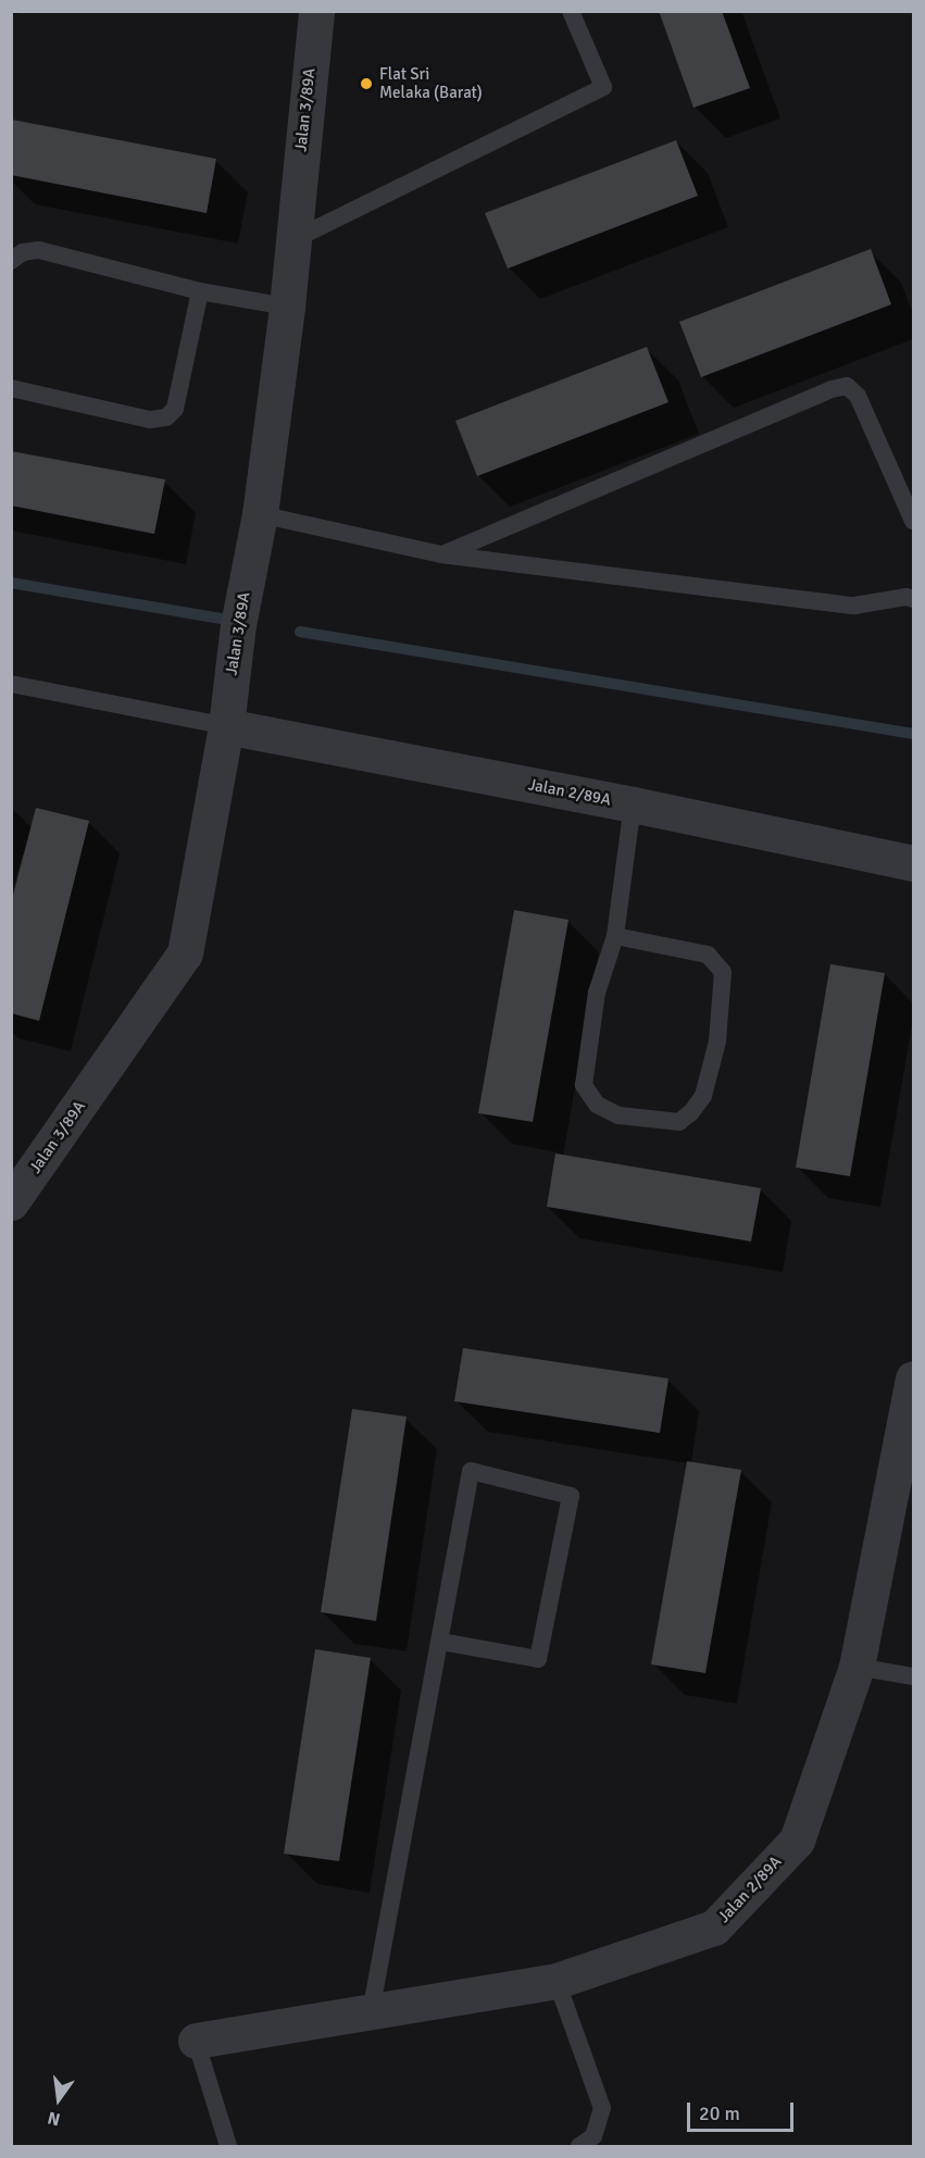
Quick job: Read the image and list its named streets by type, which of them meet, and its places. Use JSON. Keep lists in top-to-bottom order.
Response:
{
  "streets": {
    "street": ["Jalan 3/89A", "Jalan 2/89A"]
  },
  "crossings": [
    ["Jalan 3/89A", "Jalan 2/89A"]
  ],
  "places": ["Flat Sri Melaka (Barat)"],
  "scale_bar": "20 m",
  "north": "bottom"
}
